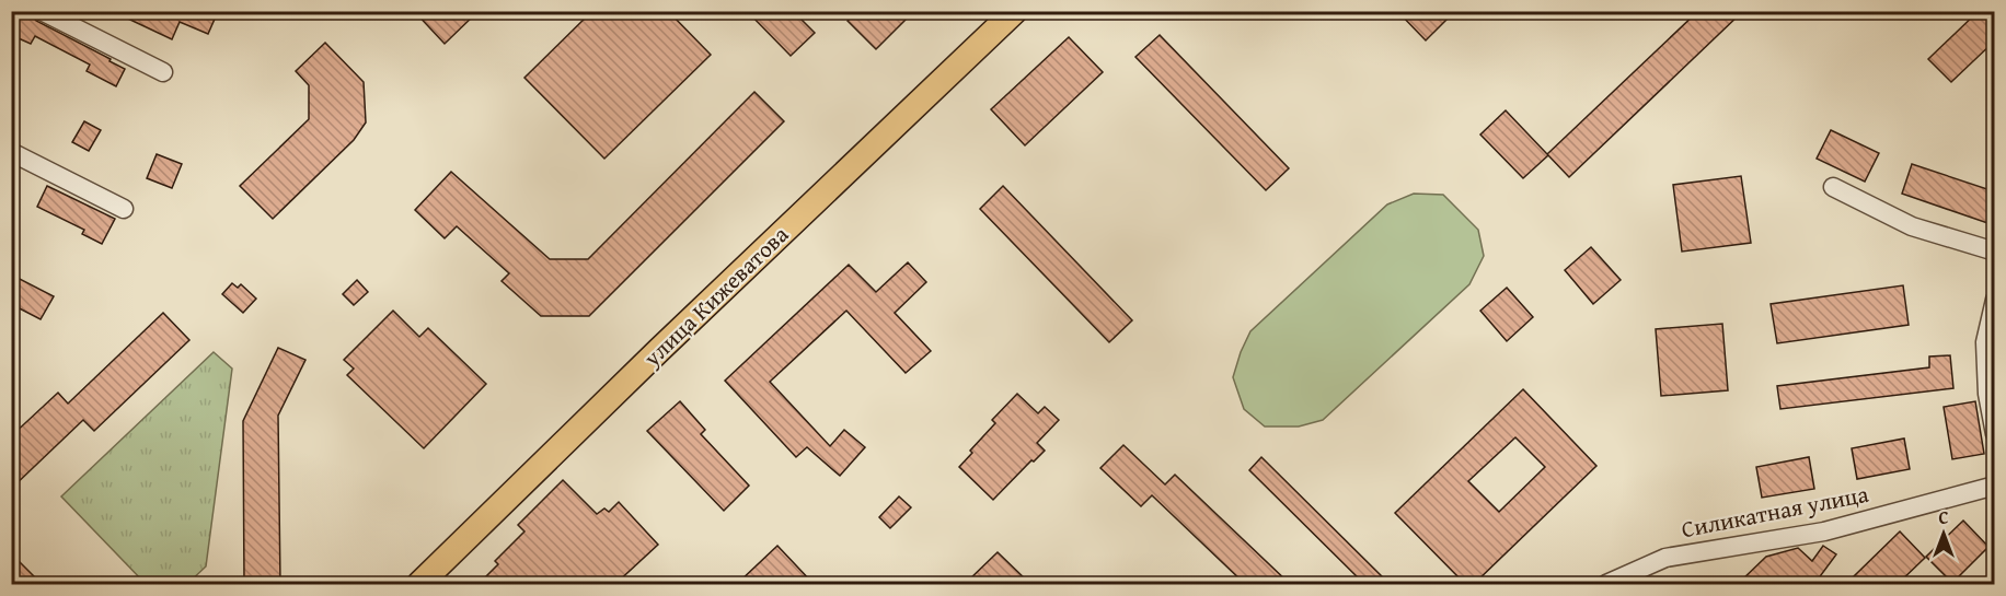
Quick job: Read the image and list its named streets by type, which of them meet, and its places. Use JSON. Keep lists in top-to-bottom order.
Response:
{
  "streets": {
    "main road": ["улица Кижеватова"],
    "street": ["Силикатная улица"]
  },
  "north": "top"
}
